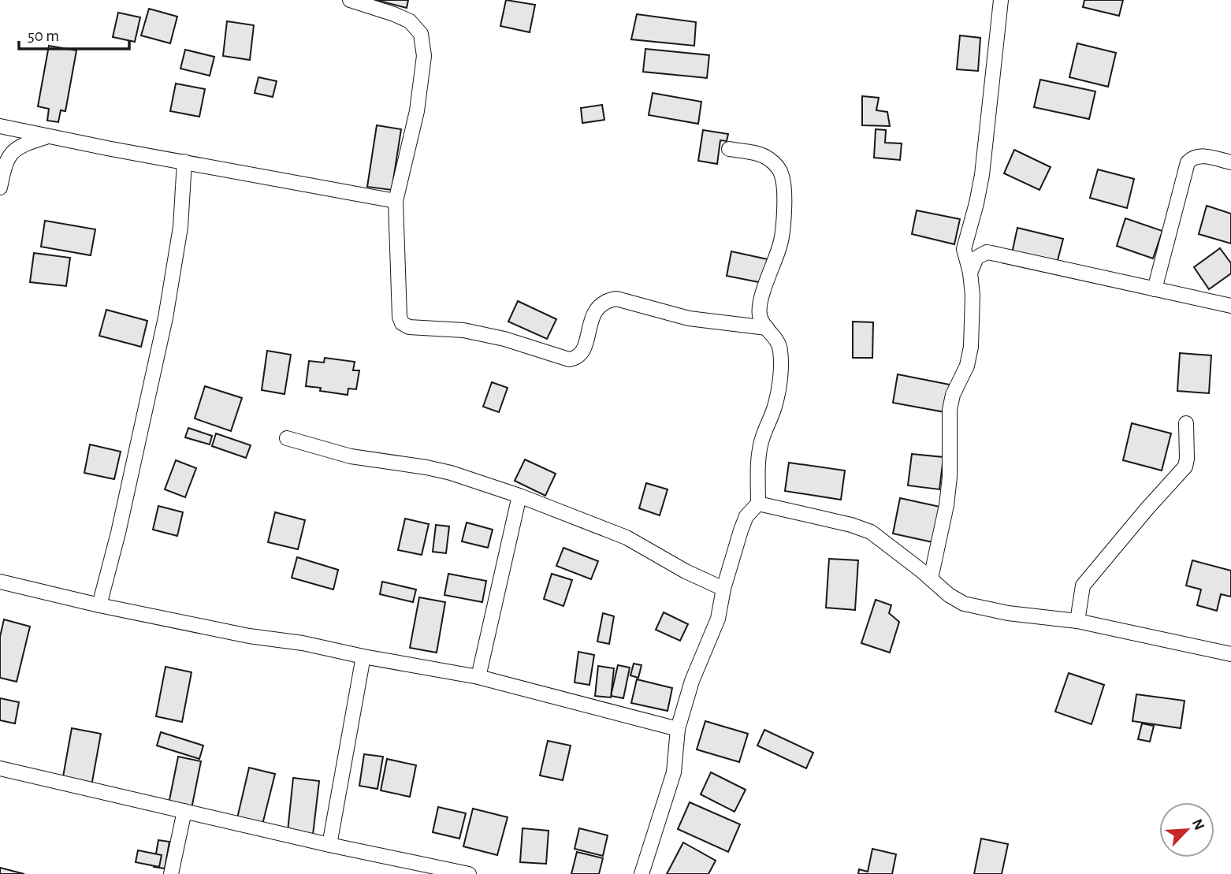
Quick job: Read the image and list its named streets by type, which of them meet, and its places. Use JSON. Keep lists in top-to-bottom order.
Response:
{
  "scale_bar": "50 m",
  "north": "top right"
}
